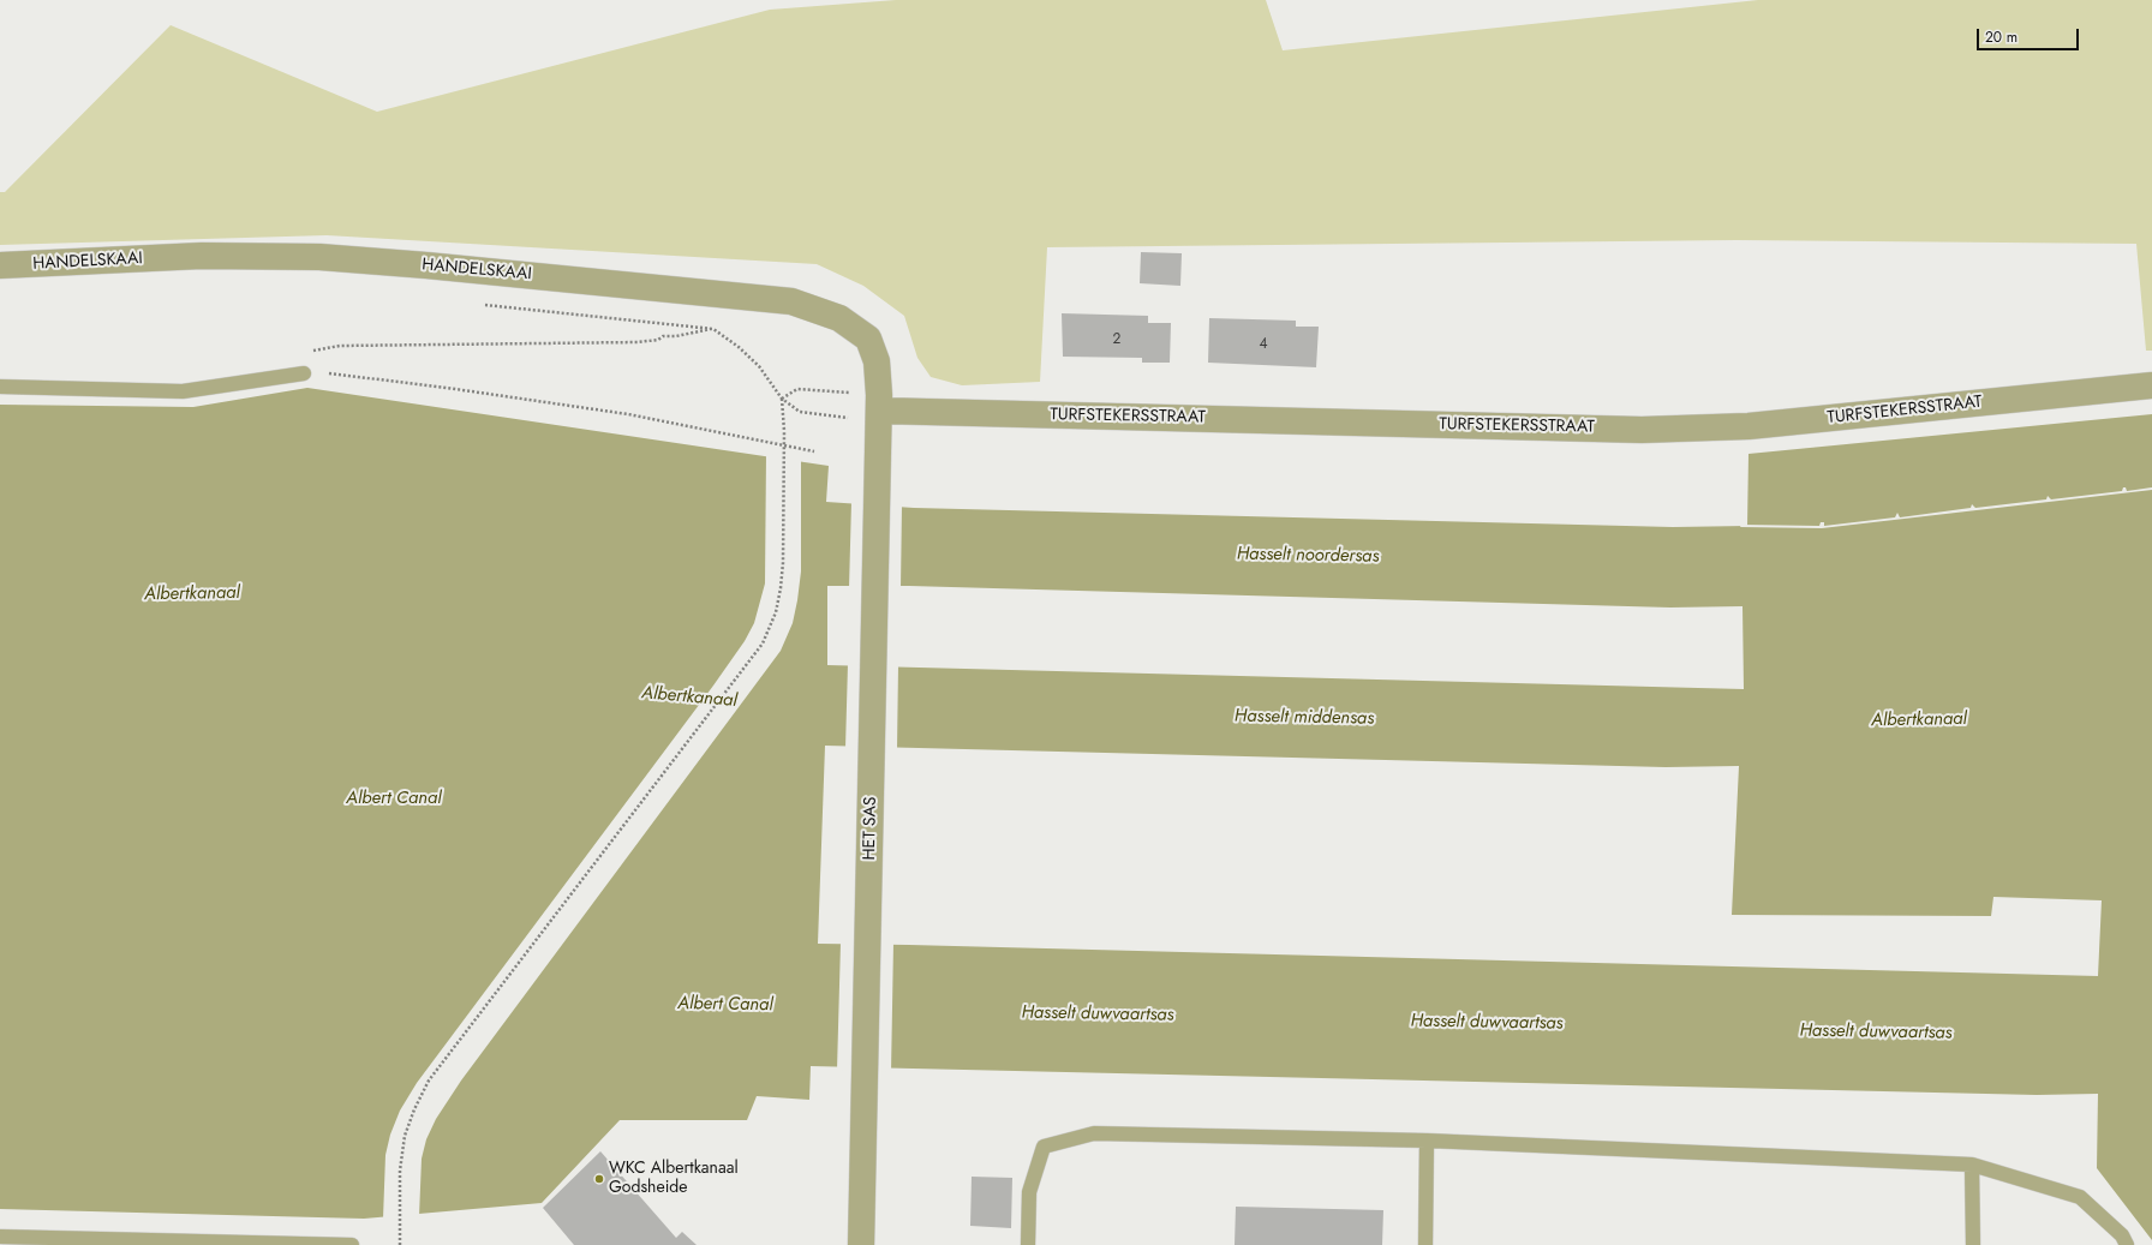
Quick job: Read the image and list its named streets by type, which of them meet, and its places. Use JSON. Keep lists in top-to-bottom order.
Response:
{
  "streets": {
    "street": ["HANDELSKAAI", "TURFSTEKERSSTRAAT", "HET SAS"]
  },
  "crossings": [
    ["HANDELSKAAI", "TURFSTEKERSSTRAAT"],
    ["HANDELSKAAI", "HET SAS"],
    ["TURFSTEKERSSTRAAT", "HET SAS"]
  ],
  "water": [
    "Hasselt noordersas",
    "Albertkanaal",
    "Hasselt middensas",
    "Albert Canal",
    "Hasselt duwvaartsas"
  ],
  "places": ["WKC Albertkanaal Godsheide"],
  "house_numbers": ["2", "4"],
  "scale_bar": "20 m"
}
